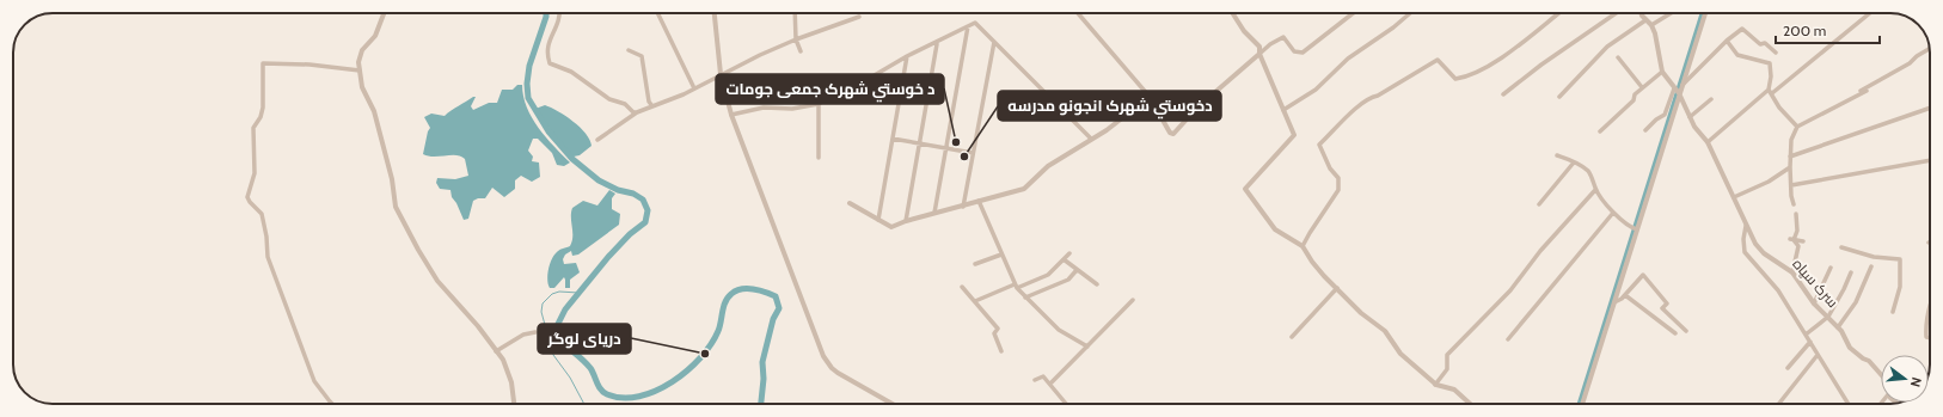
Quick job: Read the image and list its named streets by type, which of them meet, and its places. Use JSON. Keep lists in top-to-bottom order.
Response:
{
  "streets": {
    "street": ["سرک سیاه"]
  },
  "places": ["د خوستي شهرک جمعی جومات", "دخوستي شهرک انجونو مدرسه", "دریای لوگر"],
  "scale_bar": "200 m",
  "north": "right"
}
